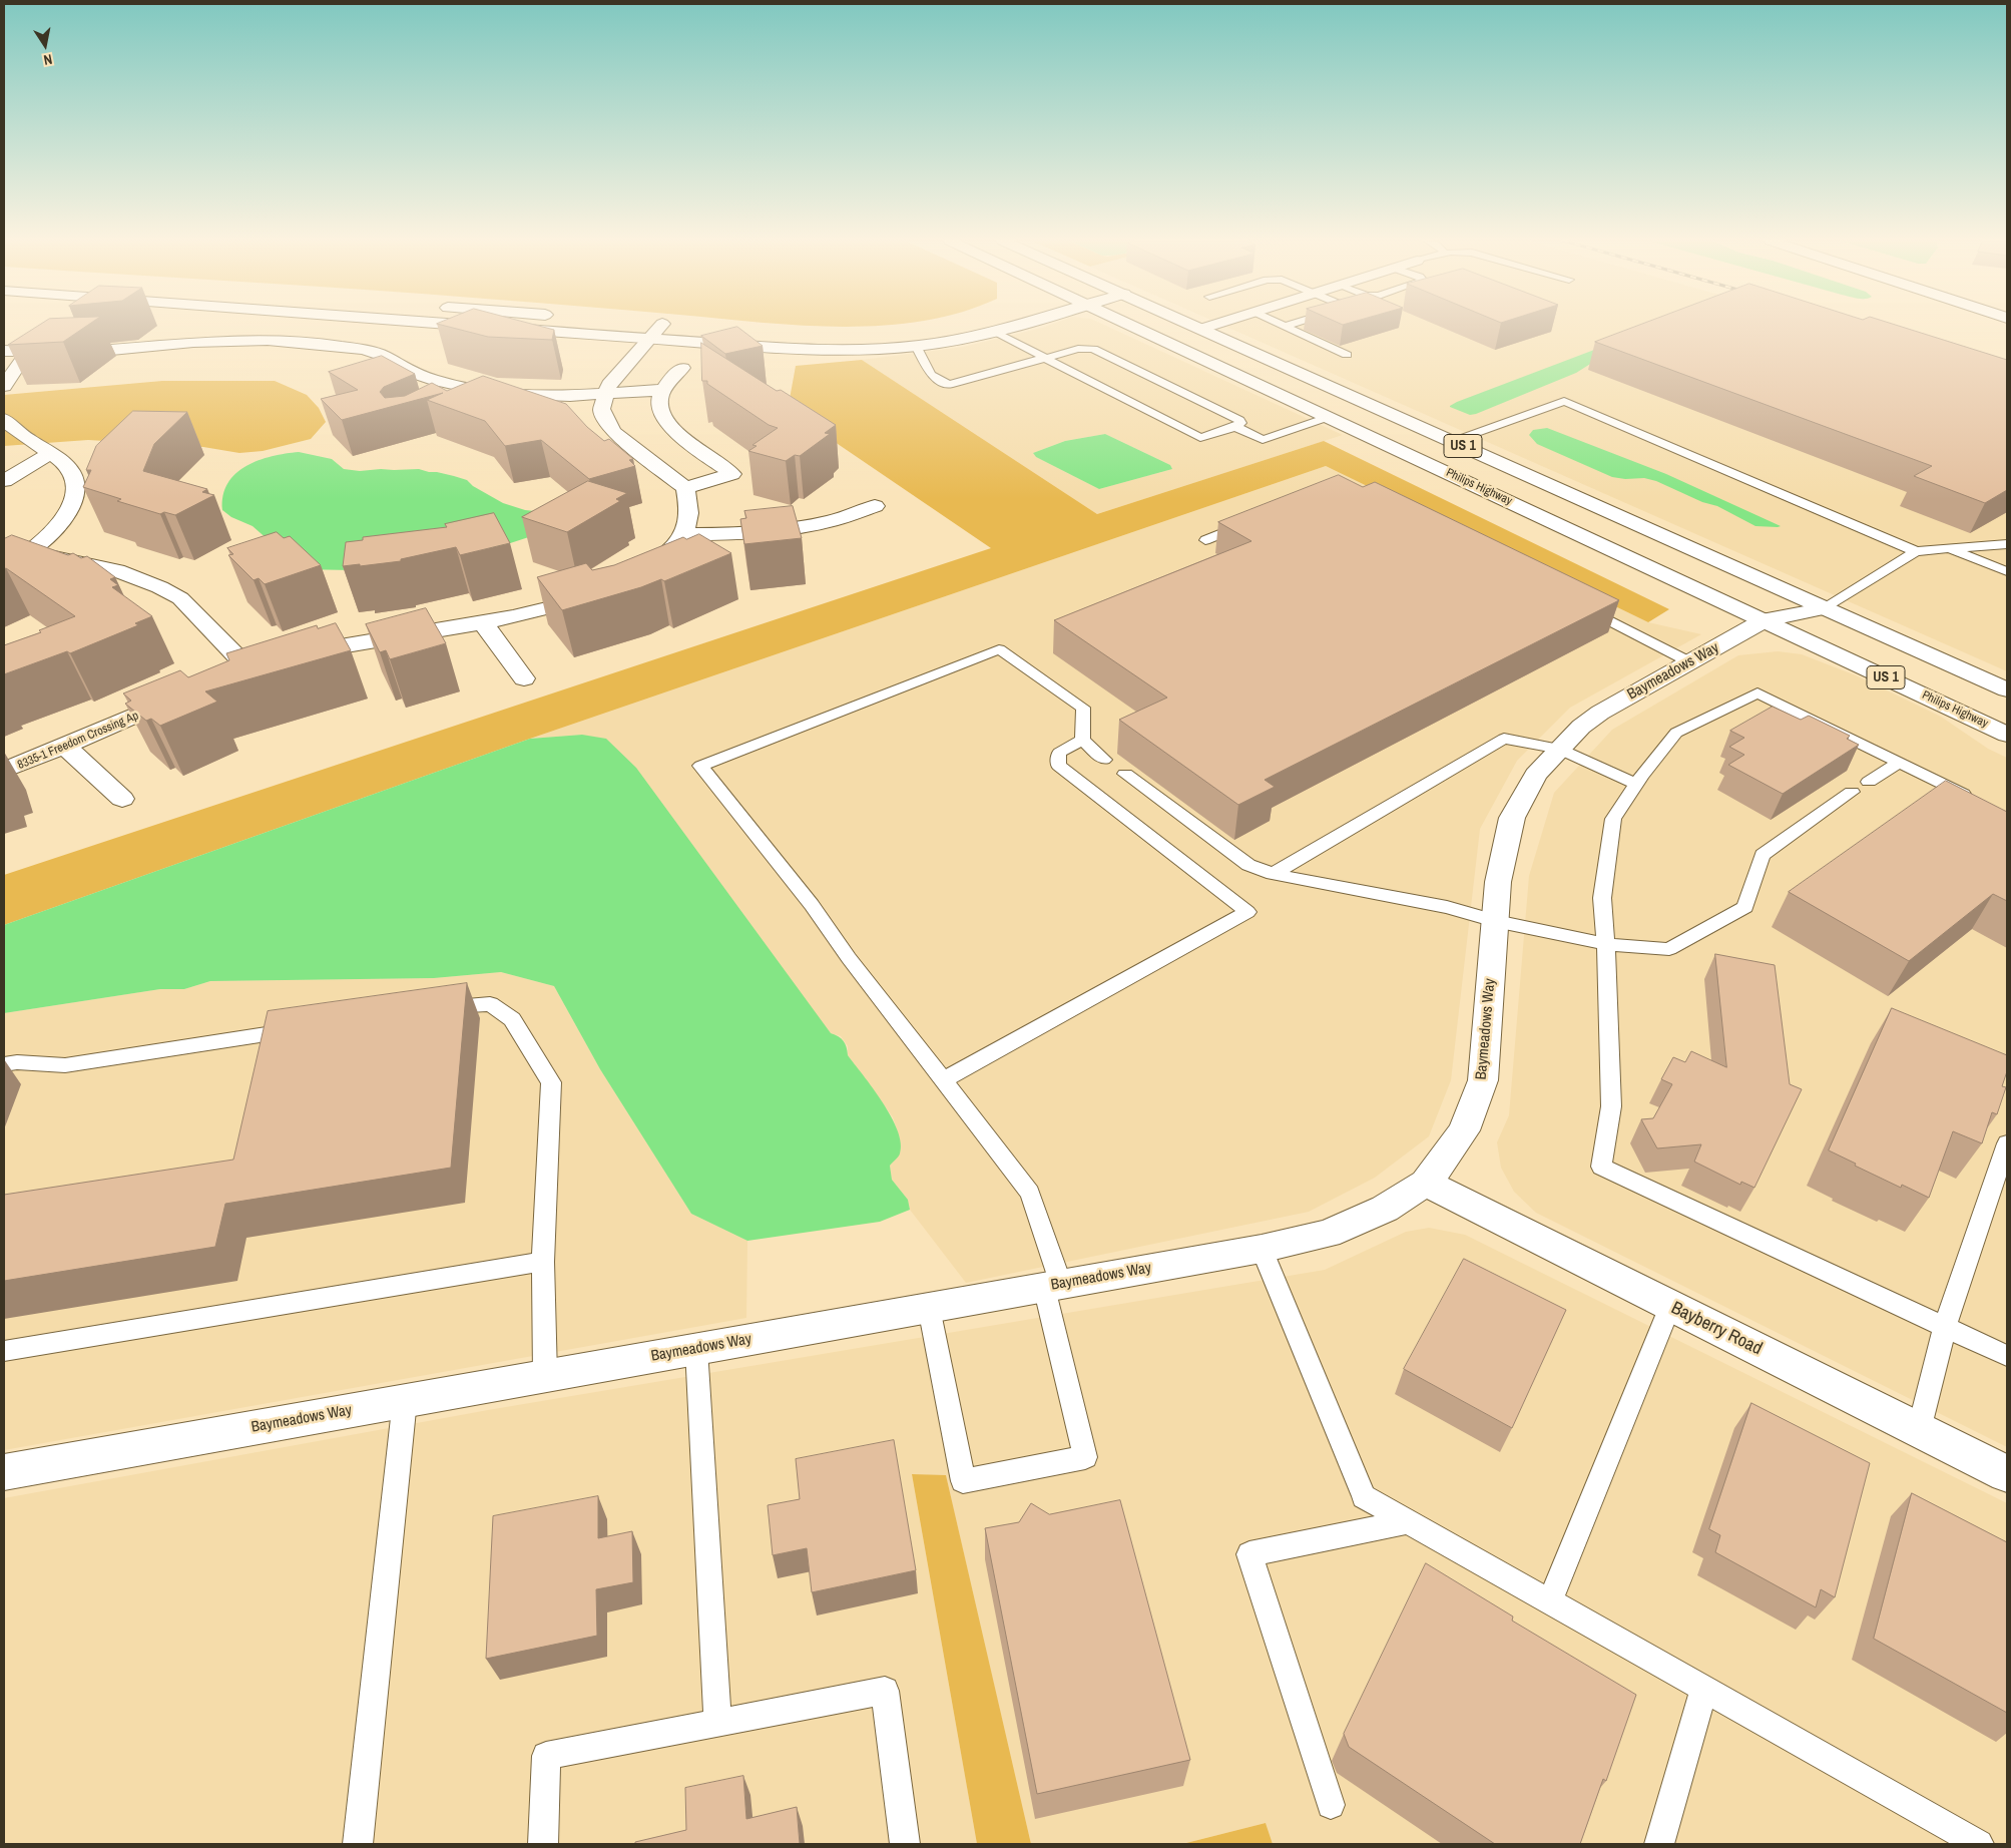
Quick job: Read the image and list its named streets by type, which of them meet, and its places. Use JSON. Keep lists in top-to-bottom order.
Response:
{
  "streets": {
    "street": [
      "US 1",
      "Philips Highway",
      "Baymeadows Way",
      "8335-1 Freedom Crossing Ap",
      "Bayberry Road"
    ]
  },
  "crossings": [
    ["US 1", "Baymeadows Way"],
    ["Philips Highway", "Baymeadows Way"],
    ["Baymeadows Way", "Bayberry Road"]
  ],
  "north": "bottom"
}
